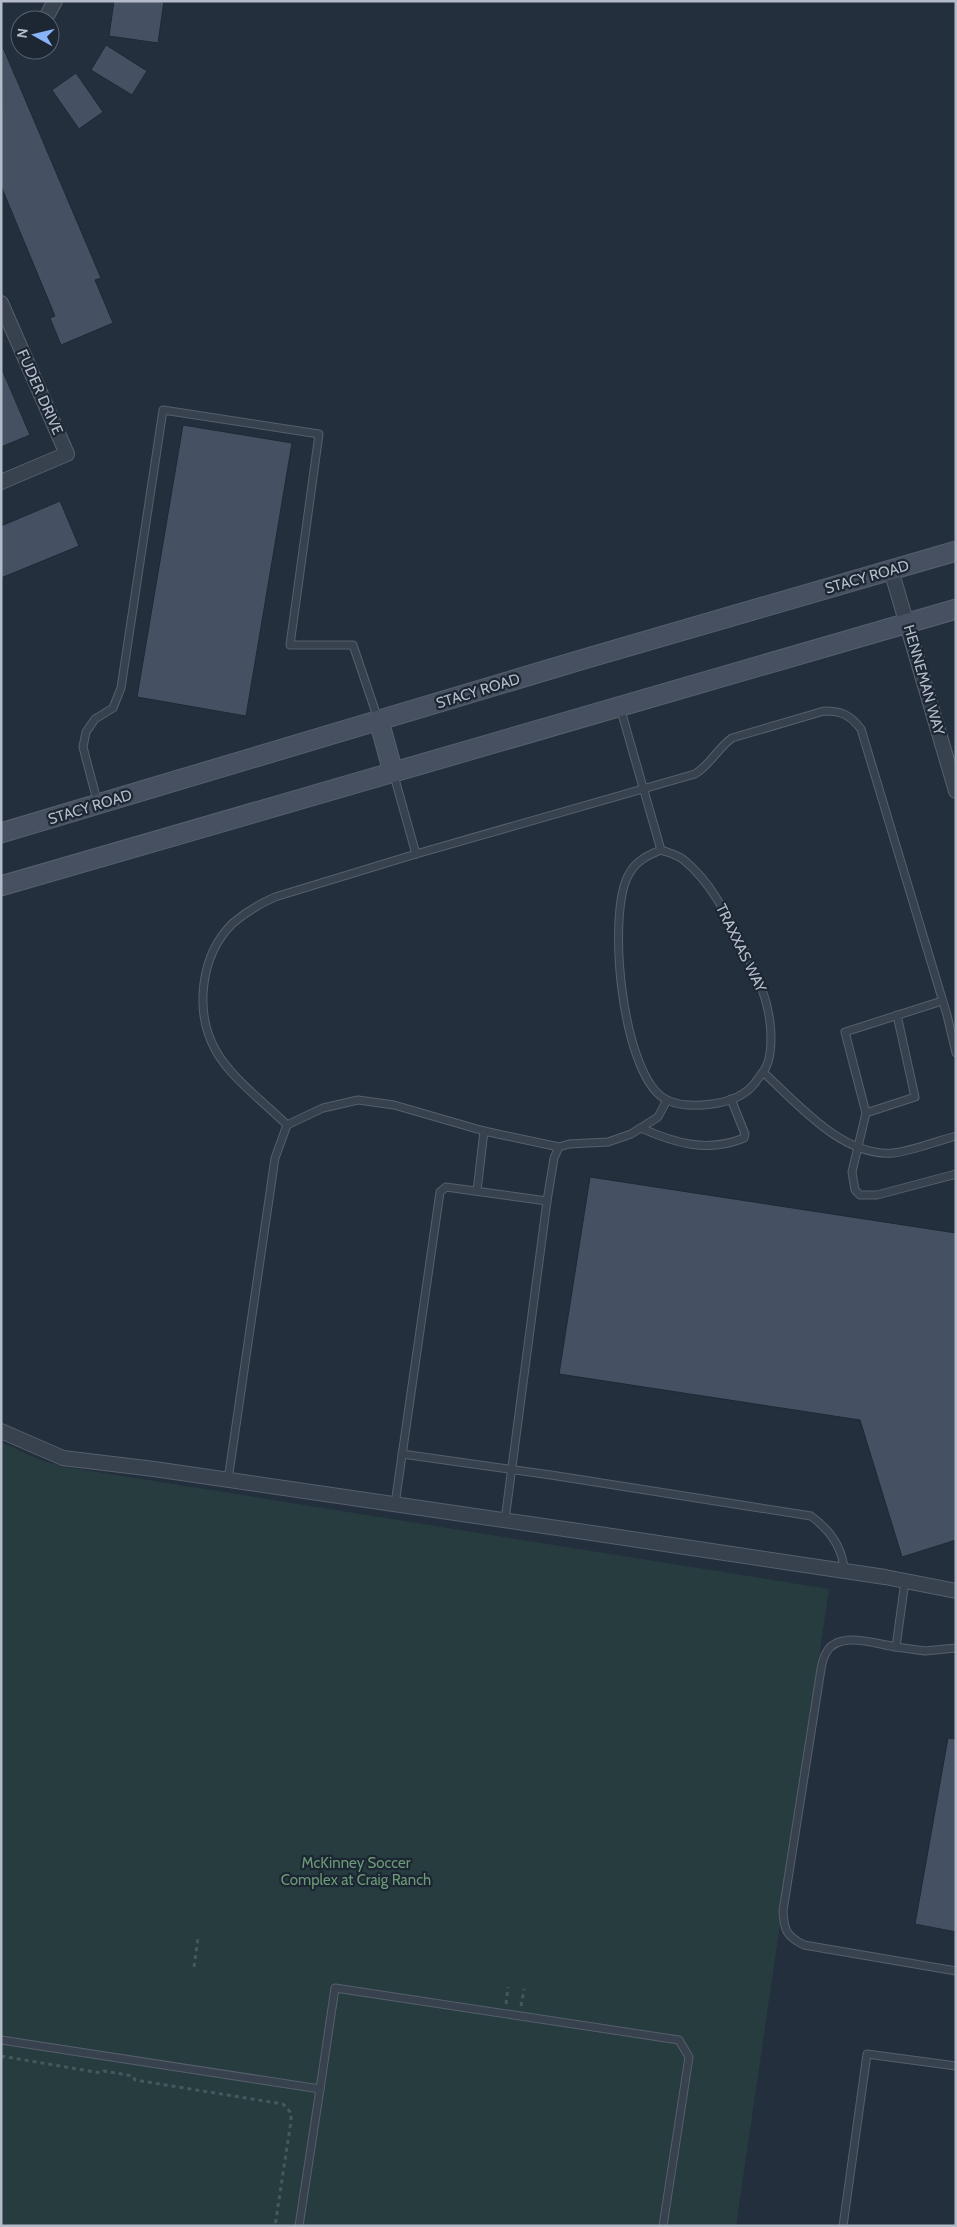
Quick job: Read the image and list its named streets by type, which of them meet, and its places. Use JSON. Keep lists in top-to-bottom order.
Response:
{
  "streets": {
    "main road": ["STACY ROAD"],
    "street": ["FUDER DRIVE", "HENNEMAN WAY"],
    "lane": ["TRAXXAS WAY"]
  },
  "crossings": [
    ["STACY ROAD", "HENNEMAN WAY"]
  ],
  "parks": ["McKinney Soccer Complex at Craig Ranch"],
  "north": "left"
}
